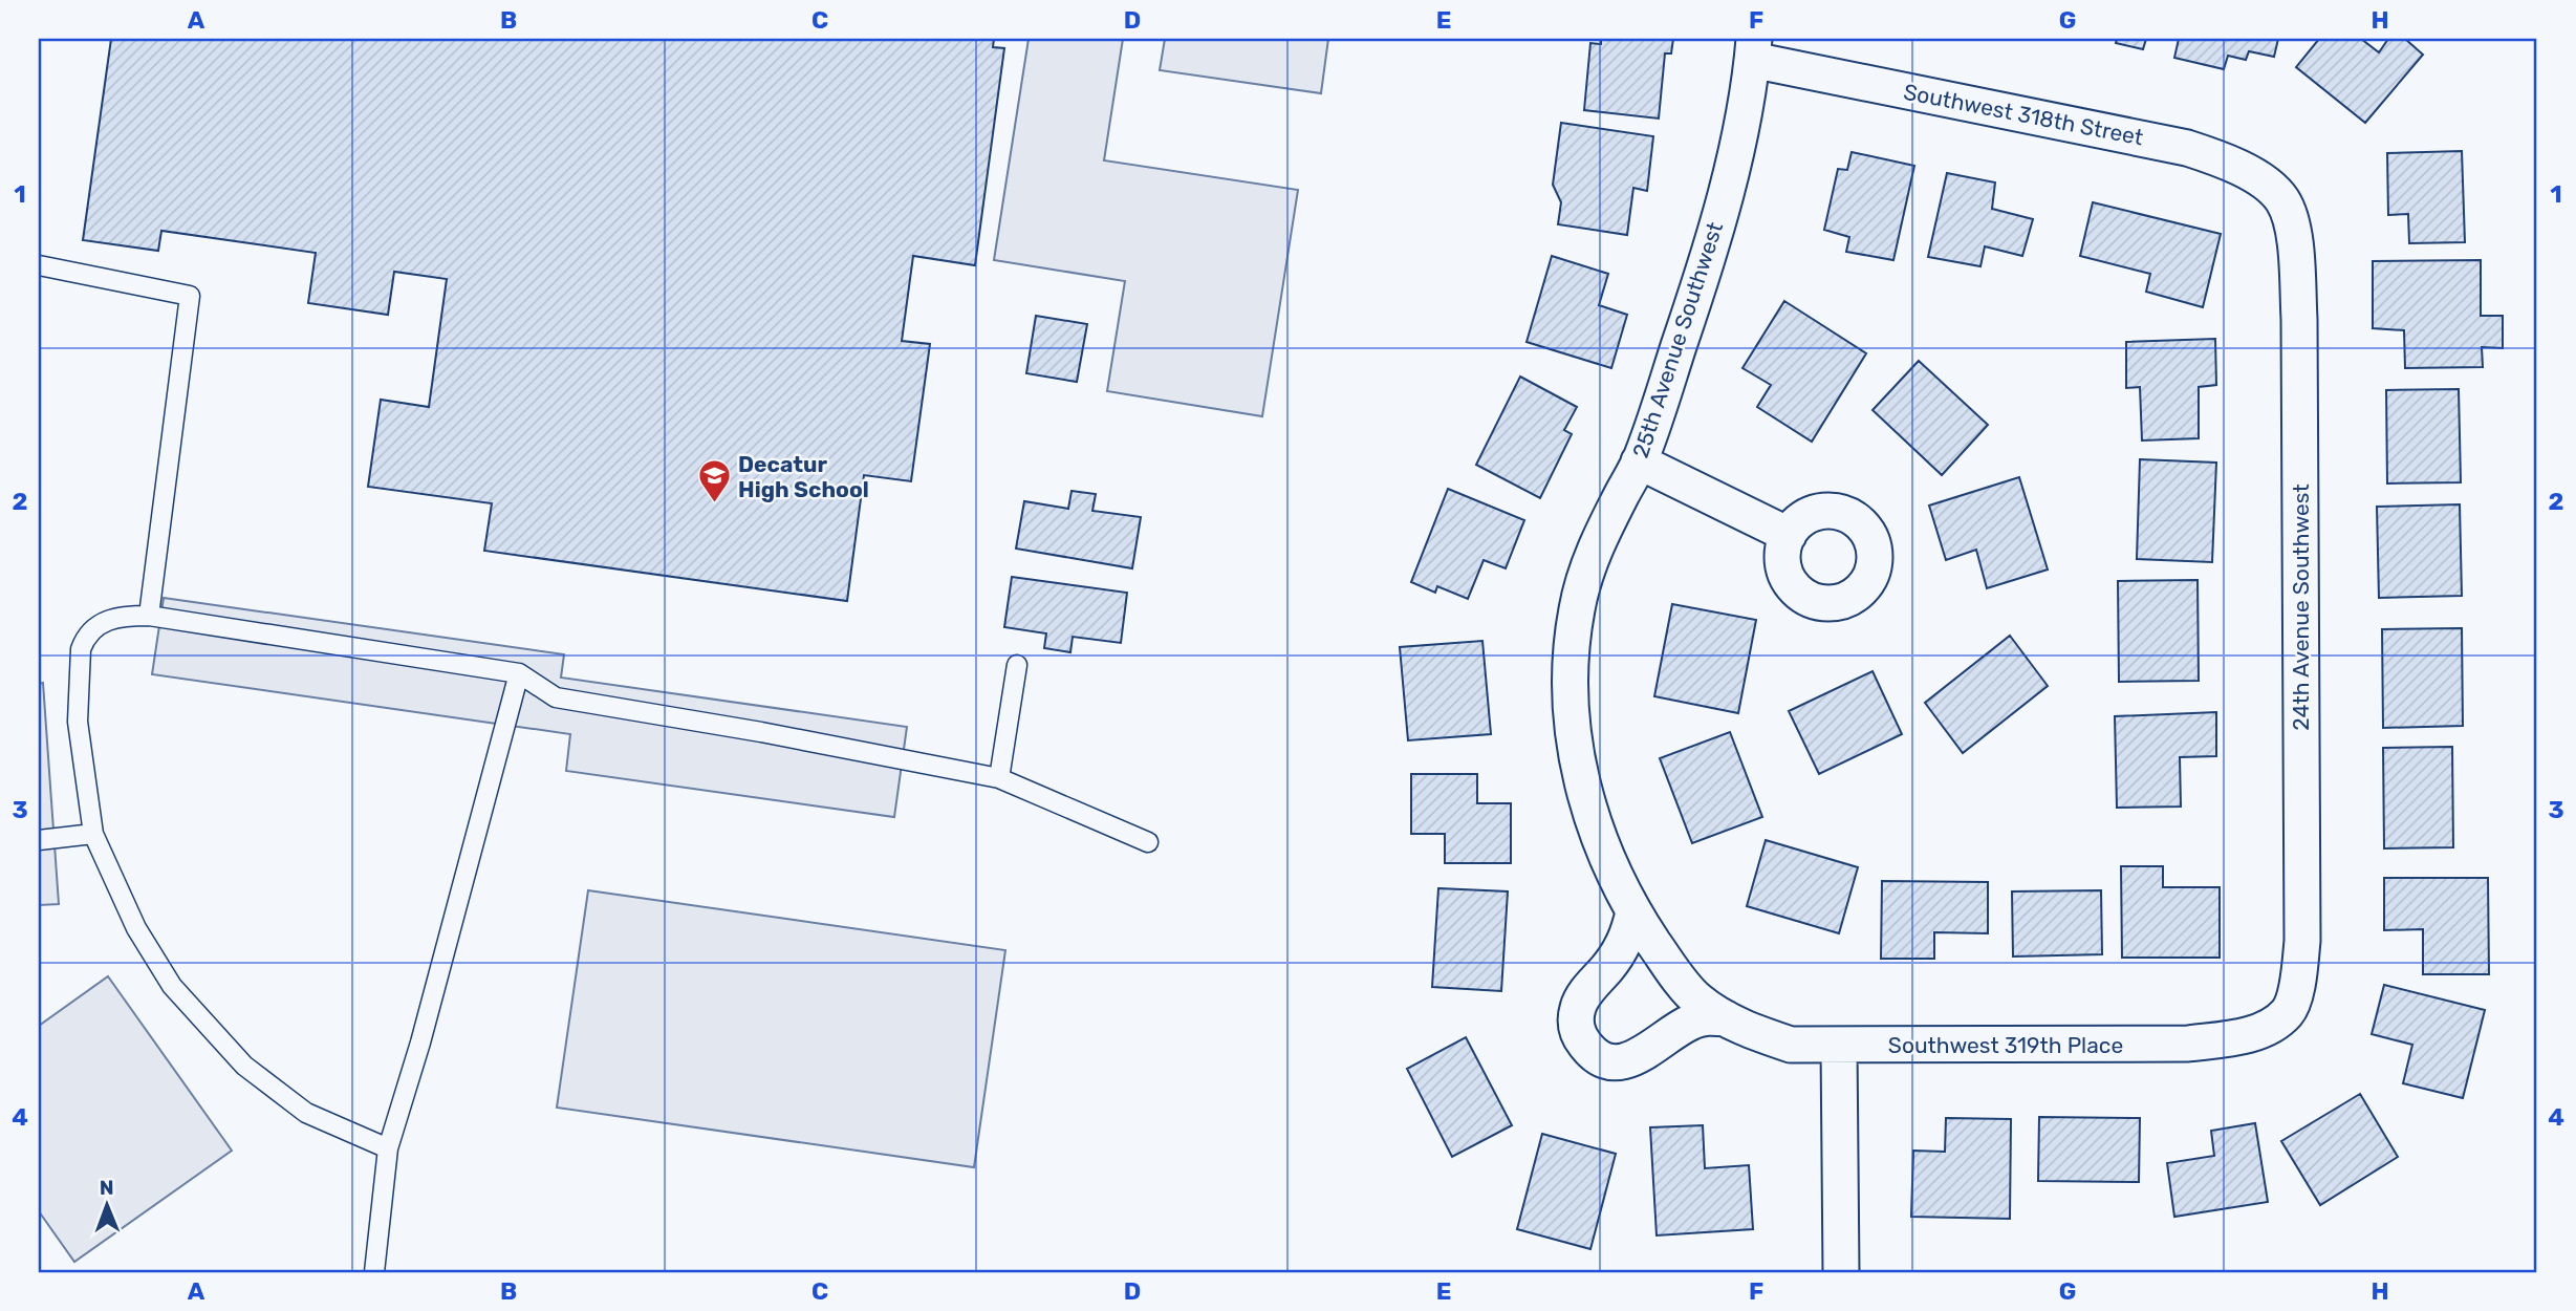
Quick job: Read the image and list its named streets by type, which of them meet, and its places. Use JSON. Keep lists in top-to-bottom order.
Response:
{
  "streets": {
    "street": [
      "Southwest 318th Street",
      "25th Avenue Southwest",
      "24th Avenue Southwest",
      "Southwest 319th Place"
    ]
  },
  "crossings": [
    ["Southwest 318th Street", "25th Avenue Southwest"],
    ["Southwest 318th Street", "24th Avenue Southwest"],
    ["25th Avenue Southwest", "Southwest 319th Place"],
    ["24th Avenue Southwest", "Southwest 319th Place"]
  ],
  "places": {
    "school or university": ["Decatur High School"]
  },
  "north": "top",
  "grid": {
    "columns": [
      "A",
      "B",
      "C",
      "D",
      "E",
      "F",
      "G",
      "H"
    ],
    "rows": [
      "1",
      "2",
      "3",
      "4"
    ]
  }
}
